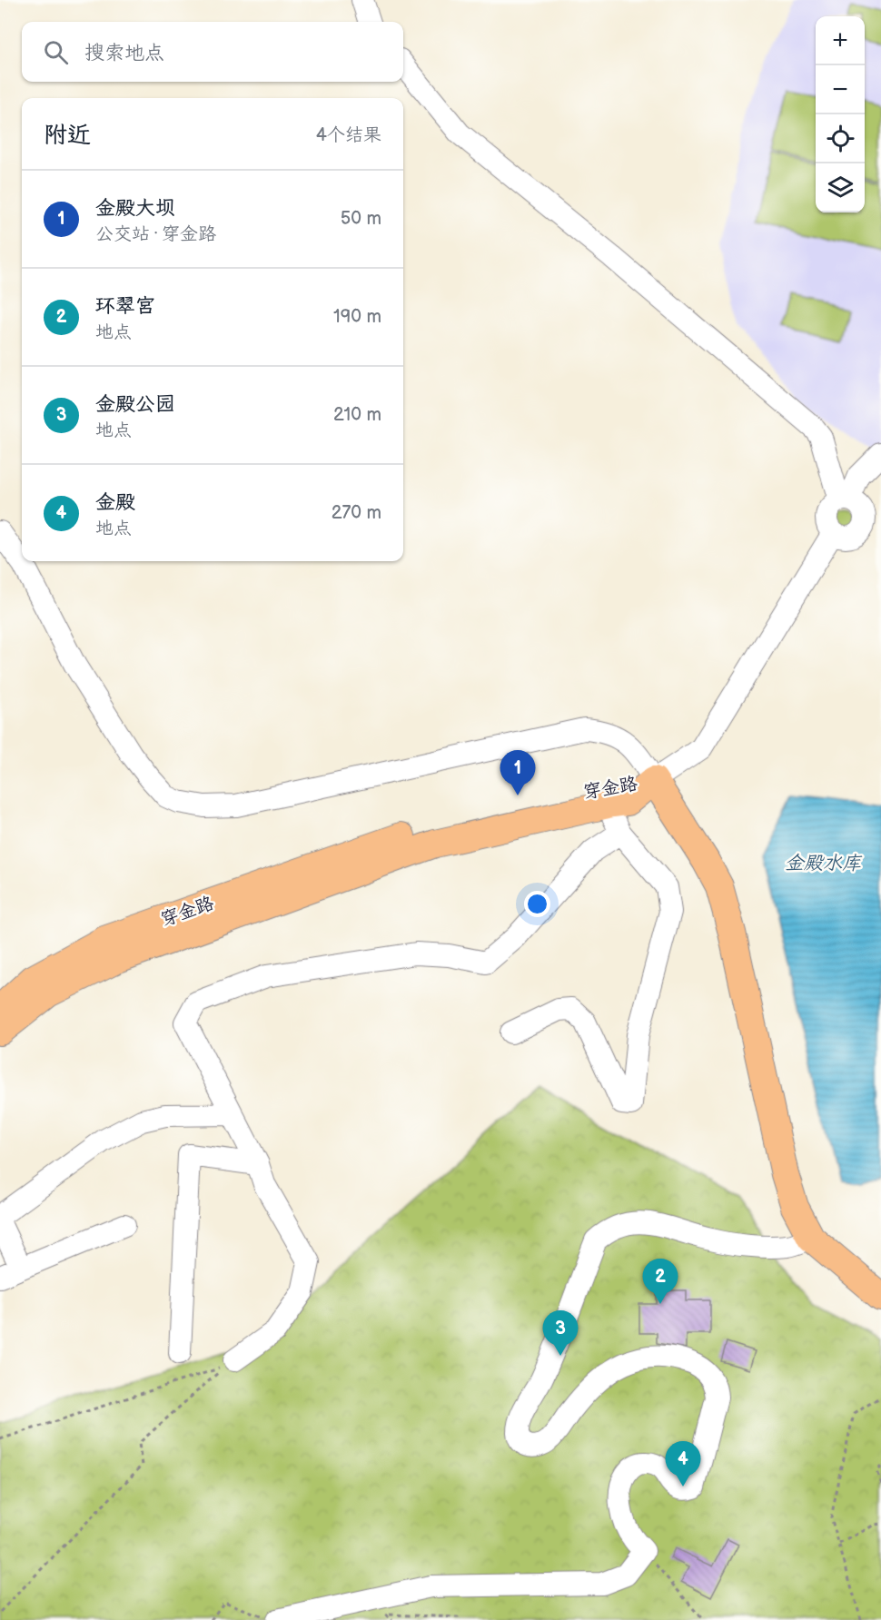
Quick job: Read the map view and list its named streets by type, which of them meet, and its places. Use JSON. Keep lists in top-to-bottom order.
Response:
{
  "streets": {
    "main road": ["穿金路"]
  },
  "water": ["金殿水库"],
  "page": {
    "map_buttons": ["+", "−"],
    "search": "搜索地点",
    "heading": ["附近", "4个结果"],
    "list": [
      {
        "mark": "1",
        "name": "金殿大坝",
        "note": "公交站 · 穿金路",
        "value": "50 m"
      },
      {
        "mark": "2",
        "name": "环翠宫",
        "note": "地点",
        "value": "190 m"
      },
      {
        "mark": "3",
        "name": "金殿公园",
        "note": "地点",
        "value": "210 m"
      },
      {
        "mark": "4",
        "name": "金殿",
        "note": "地点",
        "value": "270 m"
      }
    ],
    "pins": [
      "1",
      "2",
      "3",
      "4"
    ]
  }
}
